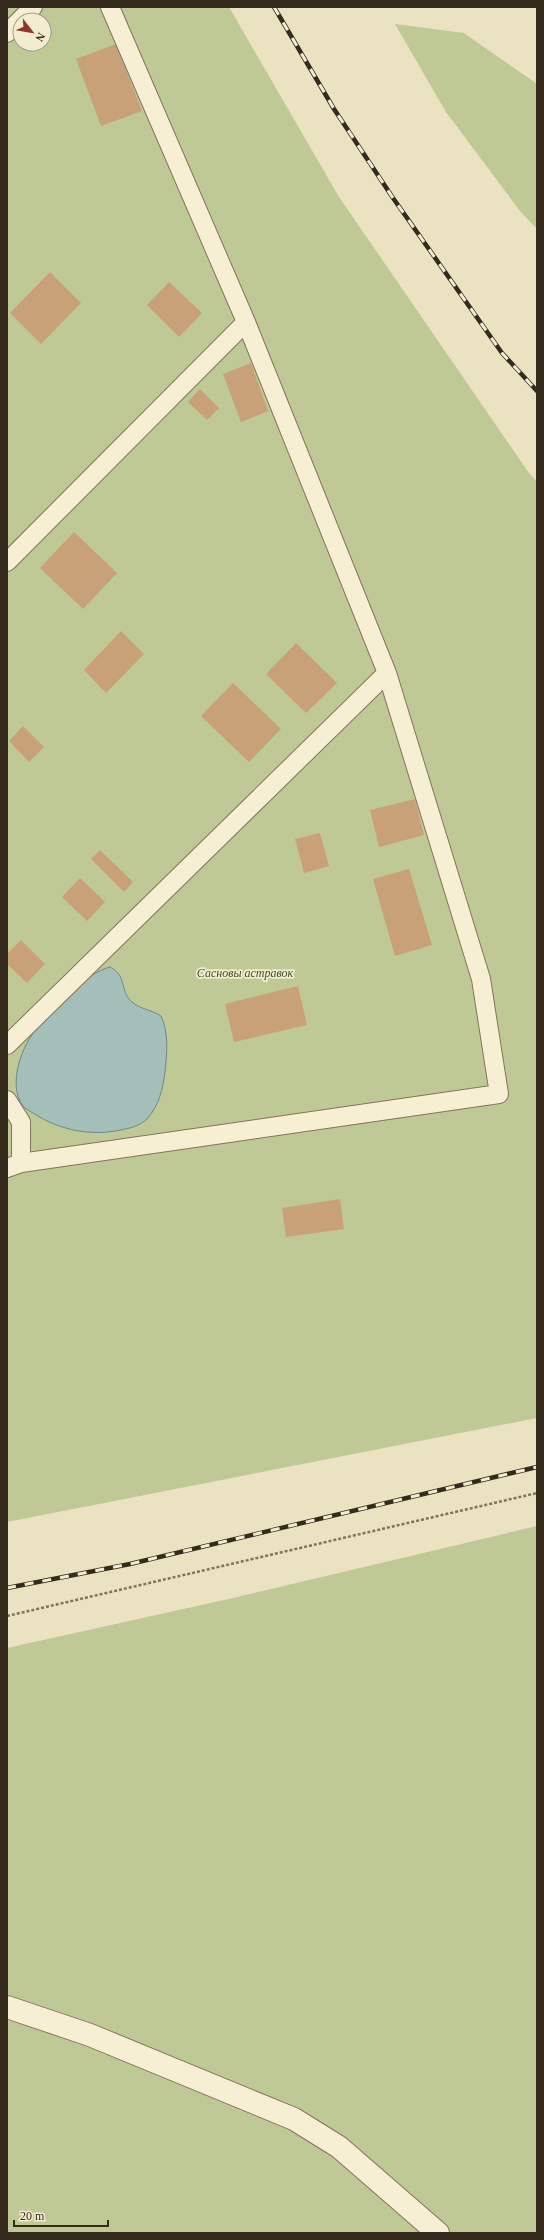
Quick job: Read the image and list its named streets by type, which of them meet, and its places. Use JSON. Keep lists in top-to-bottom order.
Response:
{
  "parks": ["Сасновы астравок"],
  "scale_bar": "20 m",
  "north": "bottom right"
}
